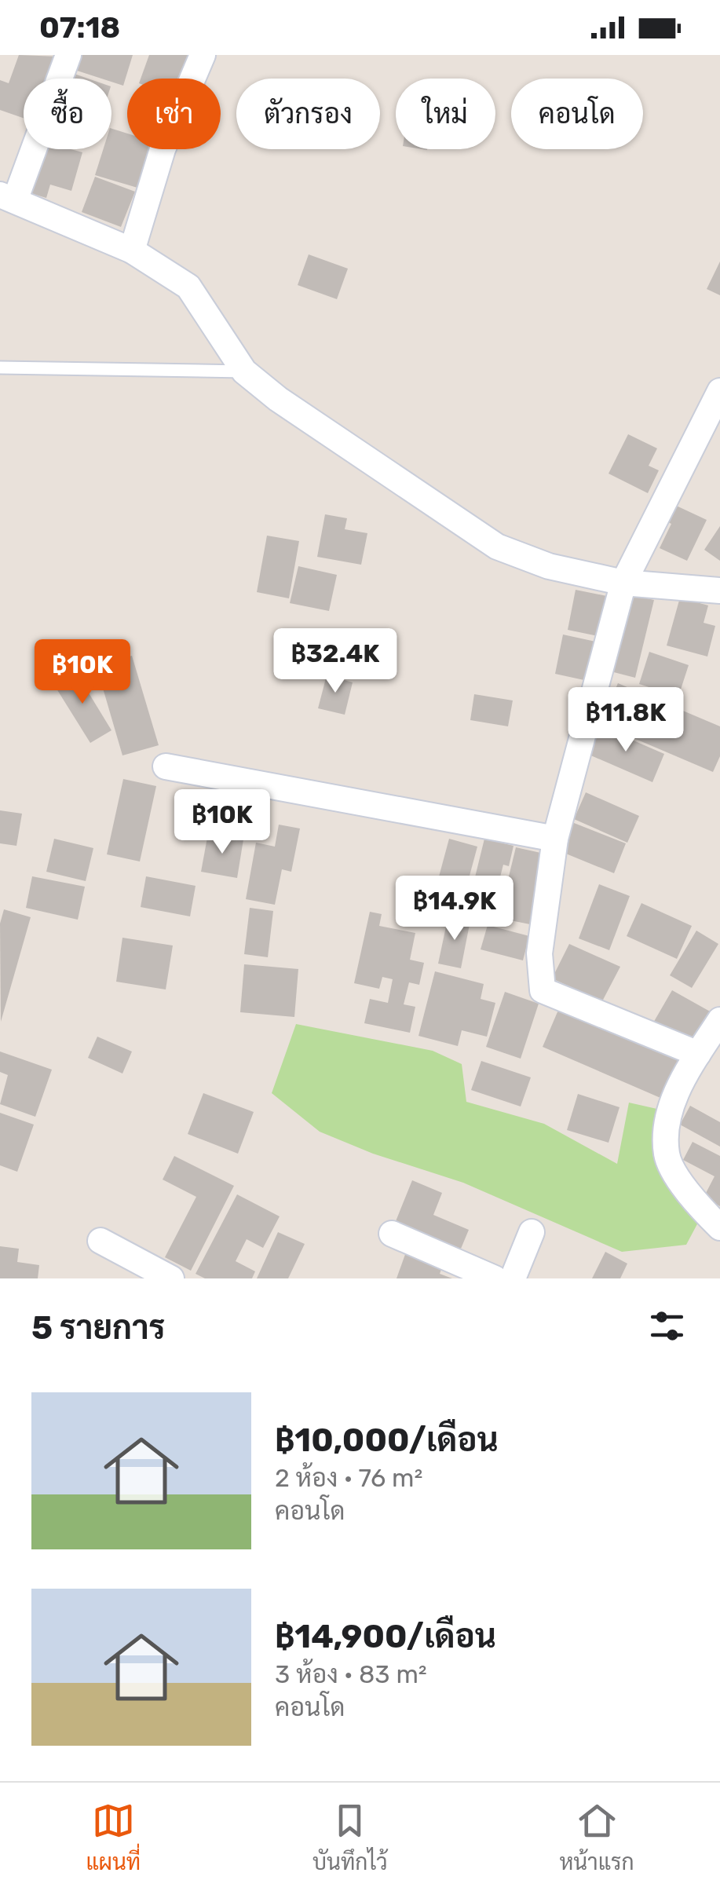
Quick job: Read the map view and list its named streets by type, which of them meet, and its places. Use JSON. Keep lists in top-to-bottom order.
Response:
{
  "page": {
    "status": "07:18",
    "chip": [
      "ซื้อ",
      "เช่า",
      "ตัวกรอง",
      "ใหม่",
      "คอนโด"
    ],
    "price": [
      "฿32.4K",
      "฿10K",
      "฿11.8K",
      "฿10K",
      "฿14.9K"
    ],
    "heading": "5 รายการ",
    "list": [
      {
        "name": "฿10,000/เดือน",
        "note": "2 ห้อง · 76 m² · คอนโด"
      },
      {
        "name": "฿14,900/เดือน",
        "note": "3 ห้อง · 83 m² · คอนโด"
      }
    ],
    "tabs": ["แผนที่", "บันทึกไว้", "หน้าแรก"]
  }
}
